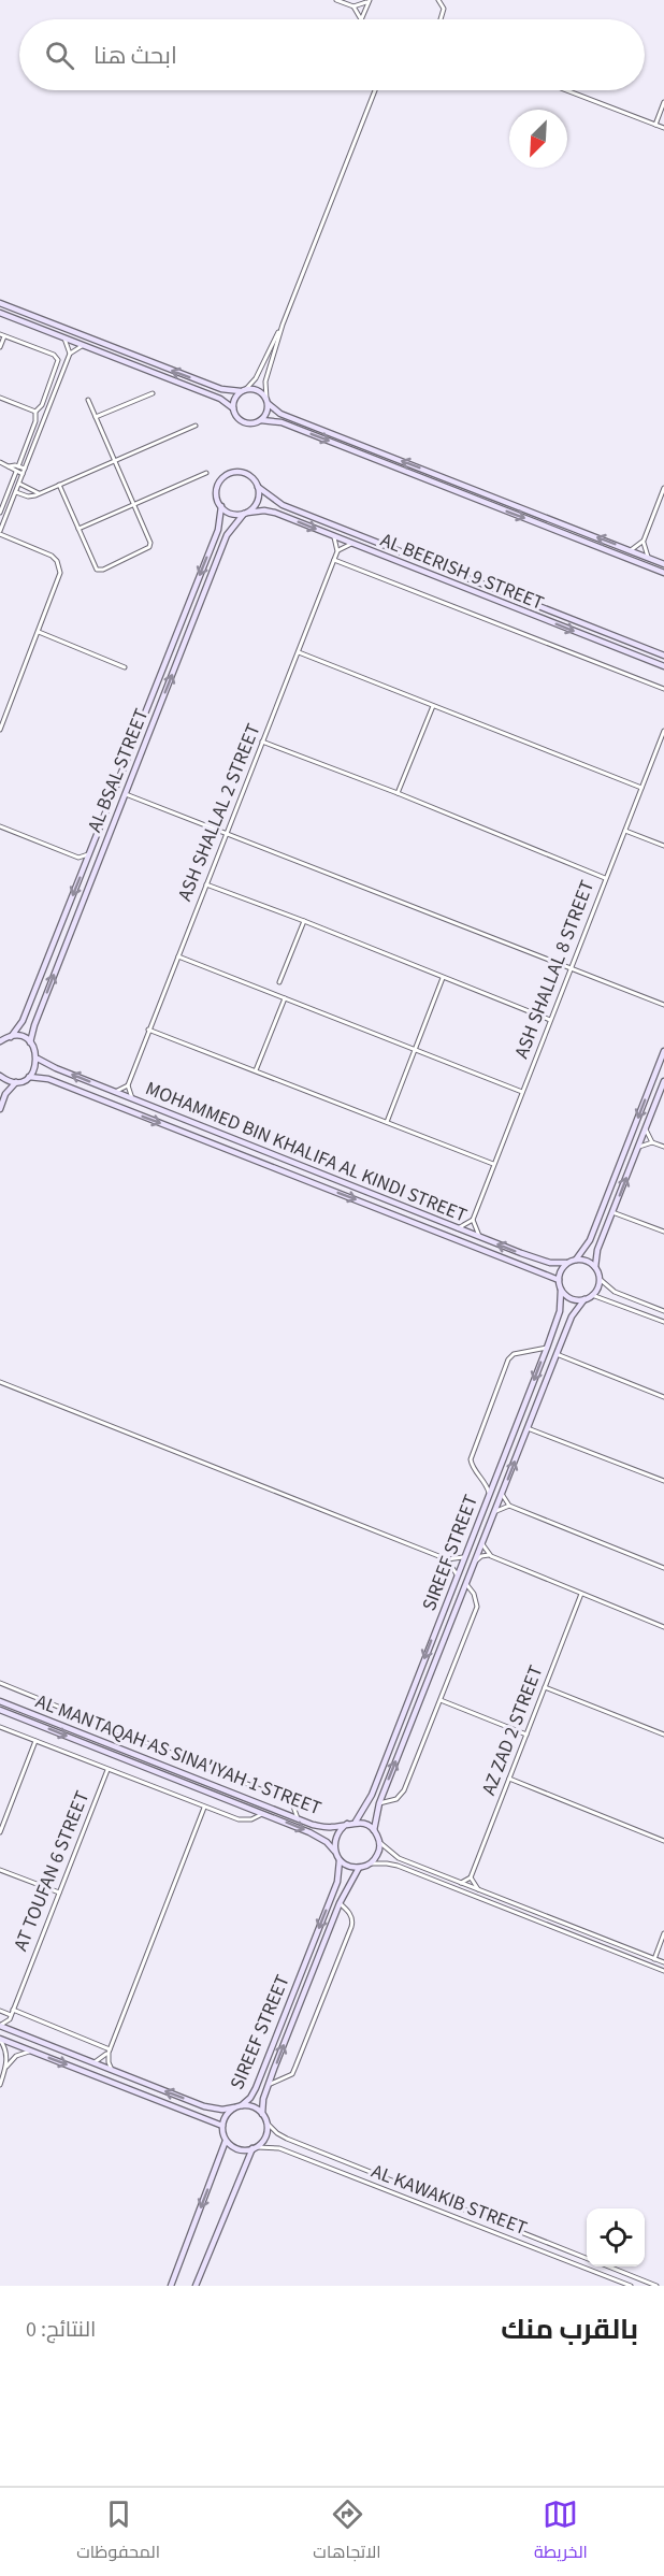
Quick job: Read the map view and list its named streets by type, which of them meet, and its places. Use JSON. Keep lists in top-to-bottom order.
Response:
{
  "streets": {
    "street": [
      "AL BEERISH 9 STREET",
      "AL BSAL STREET",
      "ASH SHALLAL 2 STREET",
      "ASH SHALLAL 8 STREET",
      "MOHAMMED BIN KHALIFA AL KINDI STREET",
      "SIREEF STREET",
      "AZ ZAD 2 STREET",
      "AL MANTAQAH AS SINA'IYAH 1 STREET",
      "AT TOUFAN 6 STREET",
      "AL KAWAKIB STREET"
    ]
  },
  "crossings": [
    ["AL BEERISH 9 STREET", "AL BSAL STREET"],
    ["MOHAMMED BIN KHALIFA AL KINDI STREET", "SIREEF STREET"],
    ["SIREEF STREET", "AL MANTAQAH AS SINA'IYAH 1 STREET"],
    ["SIREEF STREET", "AL KAWAKIB STREET"]
  ],
  "north": "bottom left",
  "page": {
    "search": "ابحث هنا",
    "heading": ["بالقرب منك", "النتائج: 0"],
    "nav": ["الخريطة", "الاتجاهات", "المحفوظات"]
  }
}
